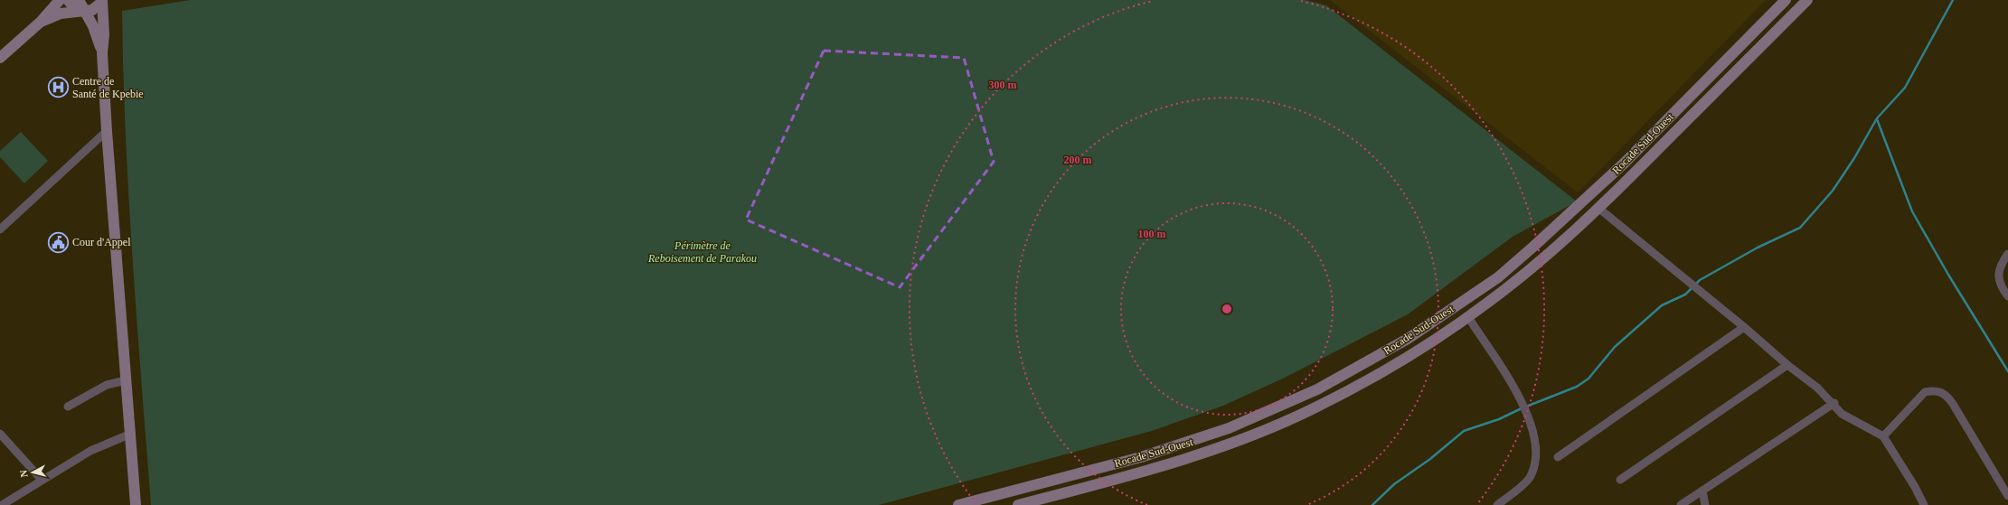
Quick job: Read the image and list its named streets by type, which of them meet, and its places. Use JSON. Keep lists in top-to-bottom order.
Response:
{
  "streets": {
    "main road": ["Rocade Sud-Ouest"]
  },
  "parks": ["Périmètre de Reboisement de Parakou"],
  "places": {
    "hospital": ["Centre de Santé de Kpebie"],
    "public building": ["Cour d'Appel"]
  },
  "north": "left",
  "rings": ["300 m", "200 m", "100 m"]
}
